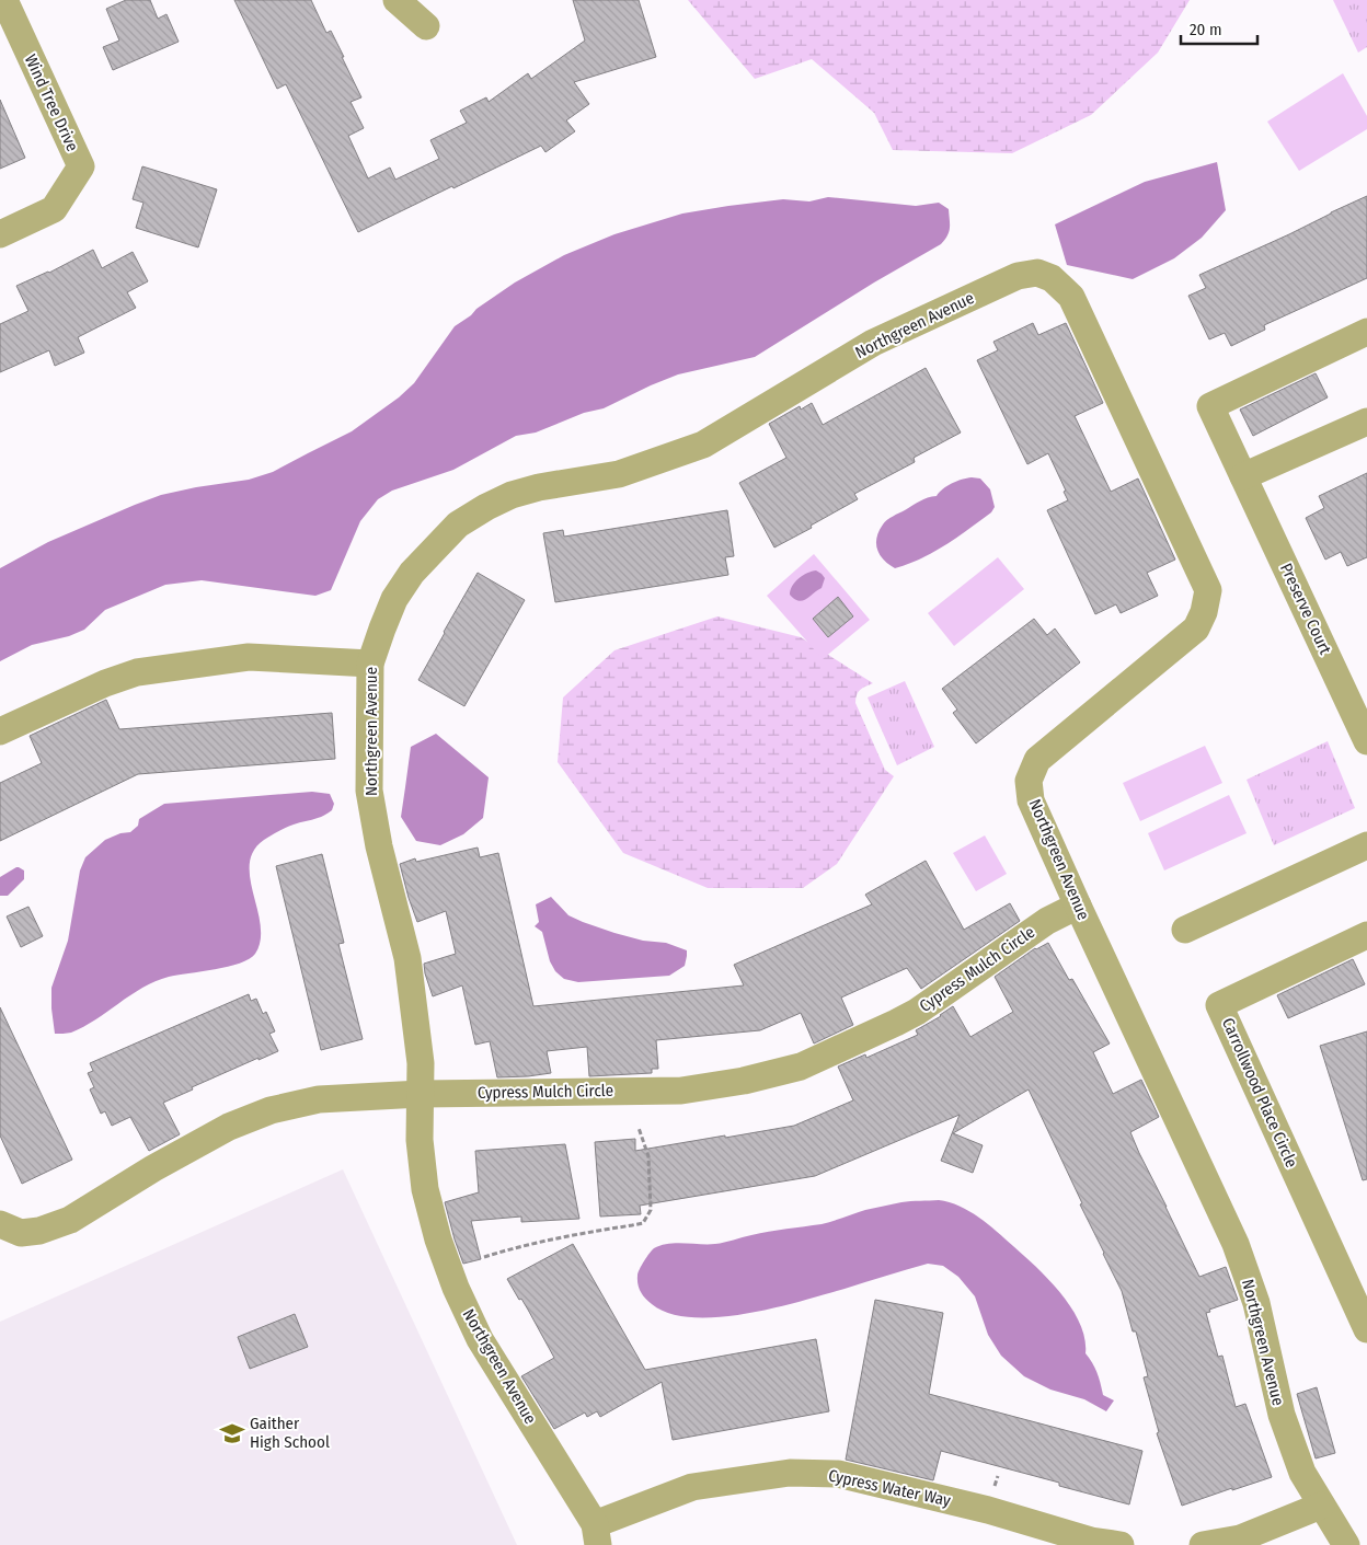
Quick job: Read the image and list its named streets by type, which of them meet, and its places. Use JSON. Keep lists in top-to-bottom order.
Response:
{
  "streets": {
    "street": [
      "Wind Tree Drive",
      "Northgreen Avenue",
      "Preserve Court",
      "Cypress Mulch Circle",
      "Carrollwood Place Circle",
      "Cypress Water Way"
    ]
  },
  "crossings": [
    ["Northgreen Avenue", "Cypress Mulch Circle"],
    ["Northgreen Avenue", "Cypress Water Way"]
  ],
  "places": {
    "school or university": ["Gaither High School"]
  },
  "scale_bar": "20 m"
}
